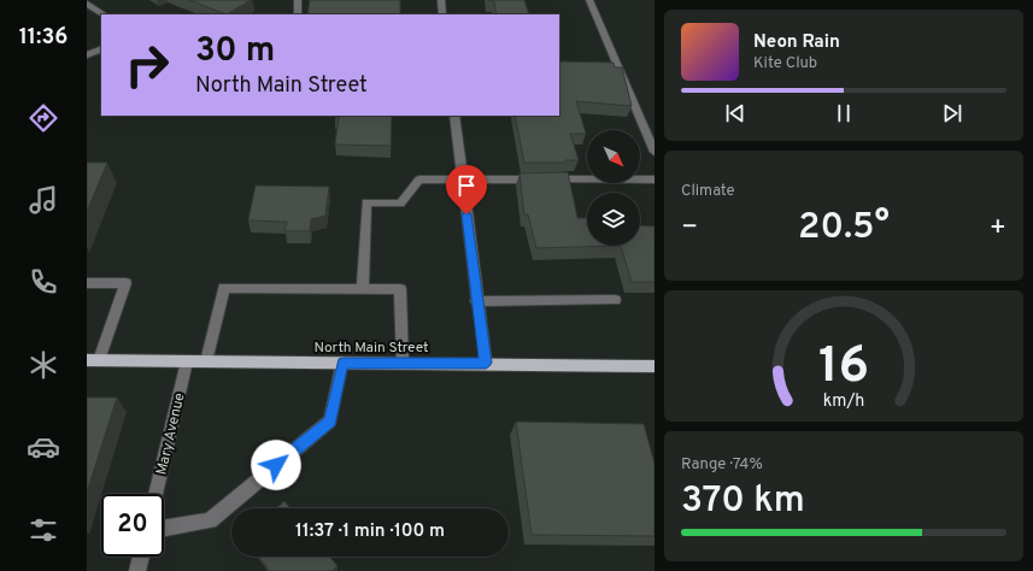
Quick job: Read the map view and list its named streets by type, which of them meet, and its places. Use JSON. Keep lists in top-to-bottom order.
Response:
{
  "streets": {
    "main road": ["North Main Street"],
    "street": ["Mary Avenue"]
  },
  "crossings": [
    ["North Main Street", "Mary Avenue"]
  ],
  "north": "bottom right",
  "page": {
    "tabs": "11:36",
    "turn": ["30 m", "North Main Street"],
    "song": ["Neon Rain", "Kite Club"],
    "tile": [
      "Climate",
      ["Range · 74%", "370 km"]
    ],
    "heat": ["−", "20.5°", "+"],
    "limit": "20",
    "trip": "11:37 · 1 min · 100 m",
    "gauge": ["16", "km/h"]
  }
}
